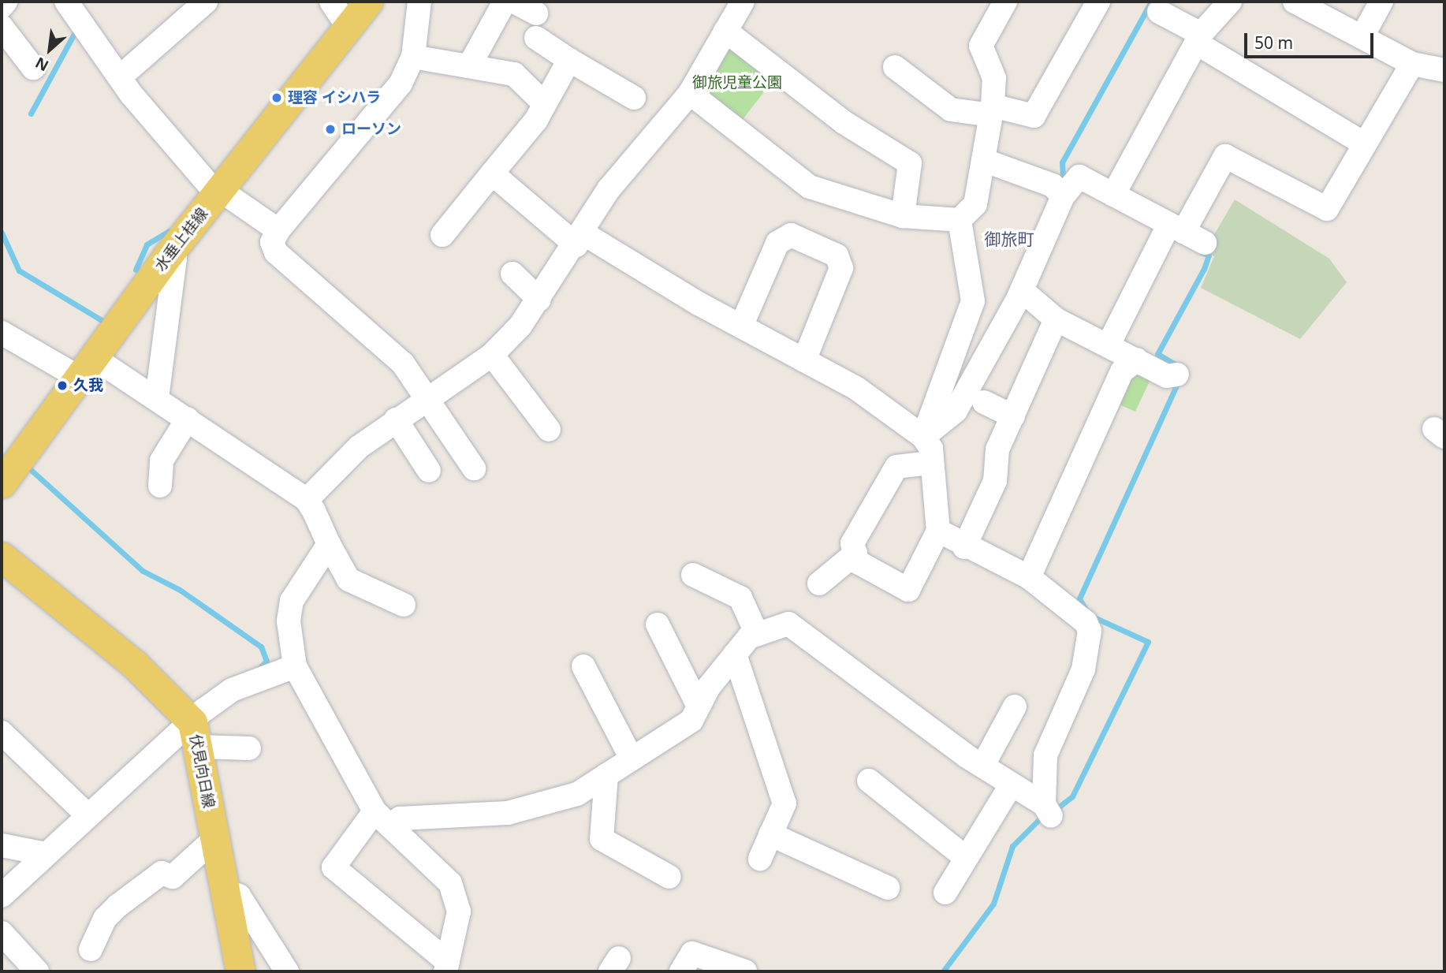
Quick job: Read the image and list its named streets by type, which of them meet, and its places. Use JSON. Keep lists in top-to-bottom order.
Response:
{
  "streets": {
    "main road": ["水垂上桂線", "伏見向日線"]
  },
  "districts": ["御旅町"],
  "parks": ["御旅児童公園"],
  "places": ["理容 イシハラ", "ローソン", "久我"],
  "scale_bar": "50 m",
  "north": "bottom left"
}
